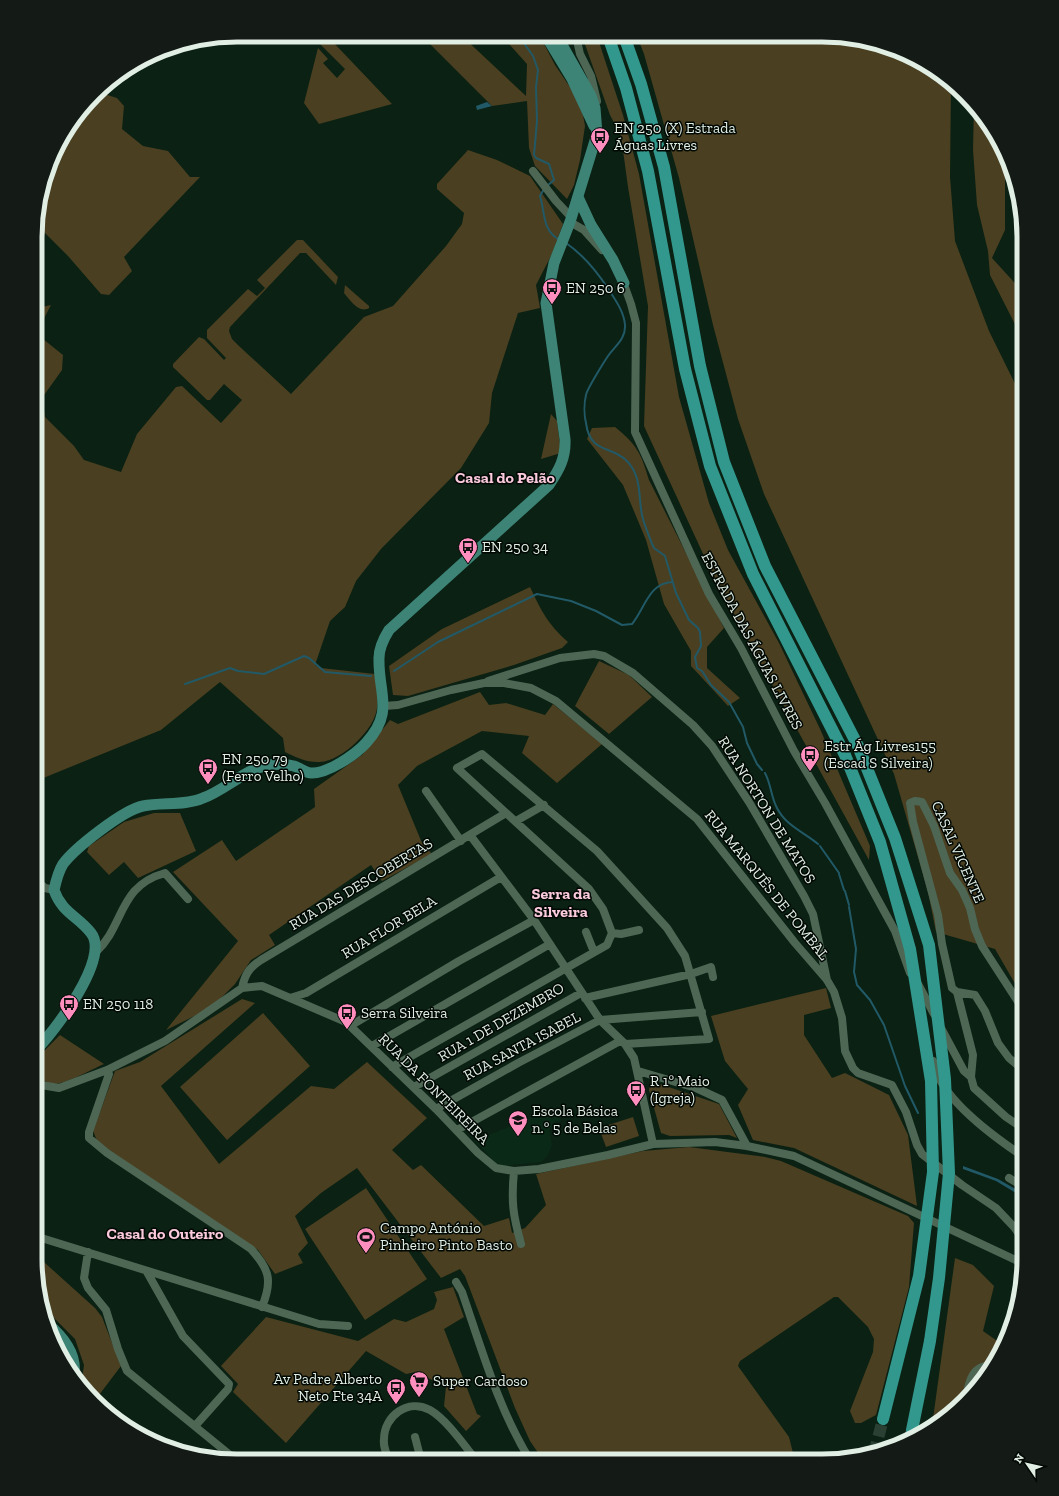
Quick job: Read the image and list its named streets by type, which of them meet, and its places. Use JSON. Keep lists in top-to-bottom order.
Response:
{
  "streets": {
    "street": [
      "ESTRADA DAS ÁGUAS LIVRES",
      "RUA NORTON DE MATOS",
      "CASAL VICENTE",
      "RUA DAS DESCOBERTAS",
      "RUA MARQUÊS DE POMBAL",
      "RUA FLOR BELA",
      "RUA 1 DE DEZEMBRO",
      "RUA SANTA ISABEL",
      "RUA DA FONTEIREIRA"
    ]
  },
  "crossings": [
    ["RUA NORTON DE MATOS", "RUA MARQUÊS DE POMBAL"],
    ["RUA DAS DESCOBERTAS", "RUA DA FONTEIREIRA"],
    ["RUA FLOR BELA", "RUA DA FONTEIREIRA"],
    ["RUA 1 DE DEZEMBRO", "RUA DA FONTEIREIRA"],
    ["RUA SANTA ISABEL", "RUA DA FONTEIREIRA"]
  ],
  "districts": ["Casal do Pelão", "Serra da Silveira", "Casal do Outeiro"],
  "places": {
    "bus stop": [
      "EN 250 (X) Estrada Águas Livres",
      "EN 250 6",
      "EN 250 34",
      "Estr Ág Livres155 (Escad S Silveira)",
      "EN 250 79 (Ferro Velho)",
      "EN 250 118",
      "Serra Silveira",
      "R 1º Maio (Igreja)",
      "Av Padre Alberto Neto Fte 34A"
    ],
    "school or university": ["Escola Básica n.º 5 de Belas"],
    "sports": ["Campo António Pinheiro Pinto Basto"],
    "supermarket": ["Super Cardoso"]
  },
  "north": "top left"
}
